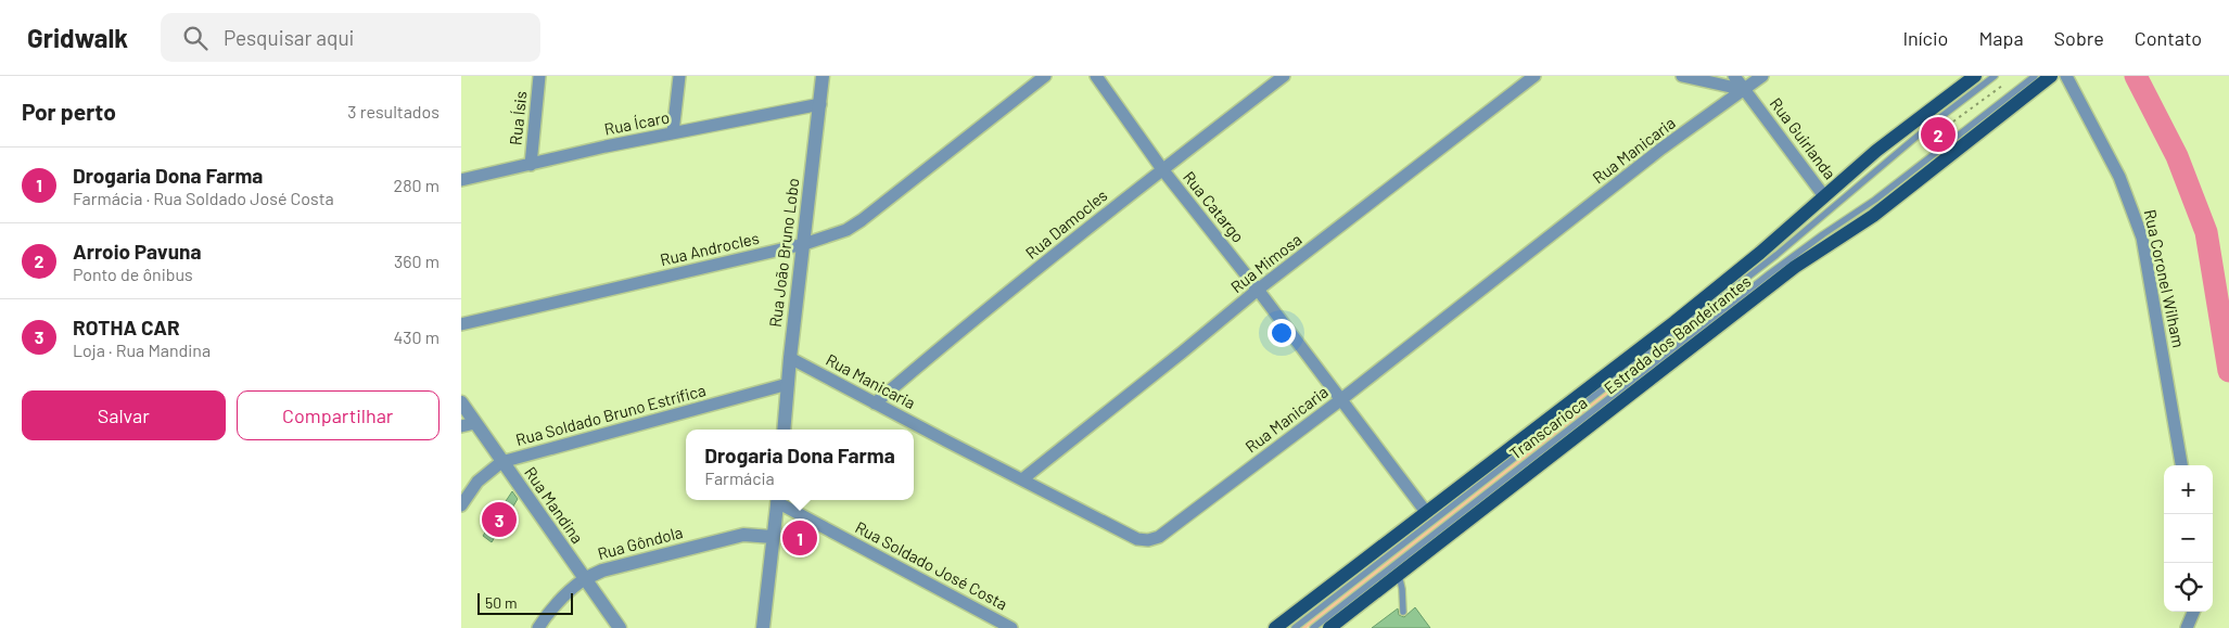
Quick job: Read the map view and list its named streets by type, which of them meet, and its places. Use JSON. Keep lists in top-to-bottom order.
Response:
{
  "streets": {
    "main road": ["Estrada dos Bandeirantes"],
    "street": [
      "Rua Ísis",
      "Rua Ícaro",
      "Rua Guirlanda",
      "Rua Manicaria",
      "Rua Catargo",
      "Rua Damocles",
      "Rua Androcles",
      "Rua João Bruno Lobo",
      "Rua Mimosa",
      "Rua Coronel Wilham",
      "Rua Soldado Bruno Estrífica",
      "Rua Mandina",
      "Rua Gôndola",
      "Rua Soldado José Costa"
    ],
    "lane": ["Transcarioca"]
  },
  "crossings": [
    ["Rua Ísis", "Rua Ícaro"],
    ["Rua Ícaro", "Rua João Bruno Lobo"],
    ["Rua Guirlanda", "Rua Manicaria"],
    ["Rua Guirlanda", "Estrada dos Bandeirantes"],
    ["Rua Manicaria", "Rua Catargo"],
    ["Rua Manicaria", "Rua Damocles"],
    ["Rua Manicaria", "Rua João Bruno Lobo"],
    ["Rua Manicaria", "Rua Mimosa"],
    ["Rua Catargo", "Rua Damocles"],
    ["Rua Catargo", "Rua Mimosa"],
    ["Rua Catargo", "Estrada dos Bandeirantes"],
    ["Rua Androcles", "Rua João Bruno Lobo"],
    ["Rua João Bruno Lobo", "Rua Soldado Bruno Estrífica"],
    ["Rua Soldado Bruno Estrífica", "Rua Mandina"],
    ["Rua Mandina", "Rua Gôndola"]
  ],
  "scale_bar": "50 m",
  "page": {
    "header": "Gridwalk",
    "search": "Pesquisar aqui",
    "nav": [
      "Início",
      "Mapa",
      "Sobre",
      "Contato"
    ],
    "heading": ["Por perto", "3 resultados"],
    "pins": ["2", "3", "1"],
    "list": [
      {
        "mark": "1",
        "name": "Drogaria Dona Farma",
        "note": "Farmácia · Rua Soldado José Costa",
        "value": "280 m"
      },
      {
        "mark": "2",
        "name": "Arroio Pavuna",
        "note": "Ponto de ônibus",
        "value": "360 m"
      },
      {
        "mark": "3",
        "name": "ROTHA CAR",
        "note": "Loja · Rua Mandina",
        "value": "430 m"
      }
    ],
    "buttons": ["Salvar", "Compartilhar"],
    "popup": ["Drogaria Dona Farma", "Farmácia"],
    "map_buttons": ["+", "−"],
    "scale": "50 m"
  }
}
